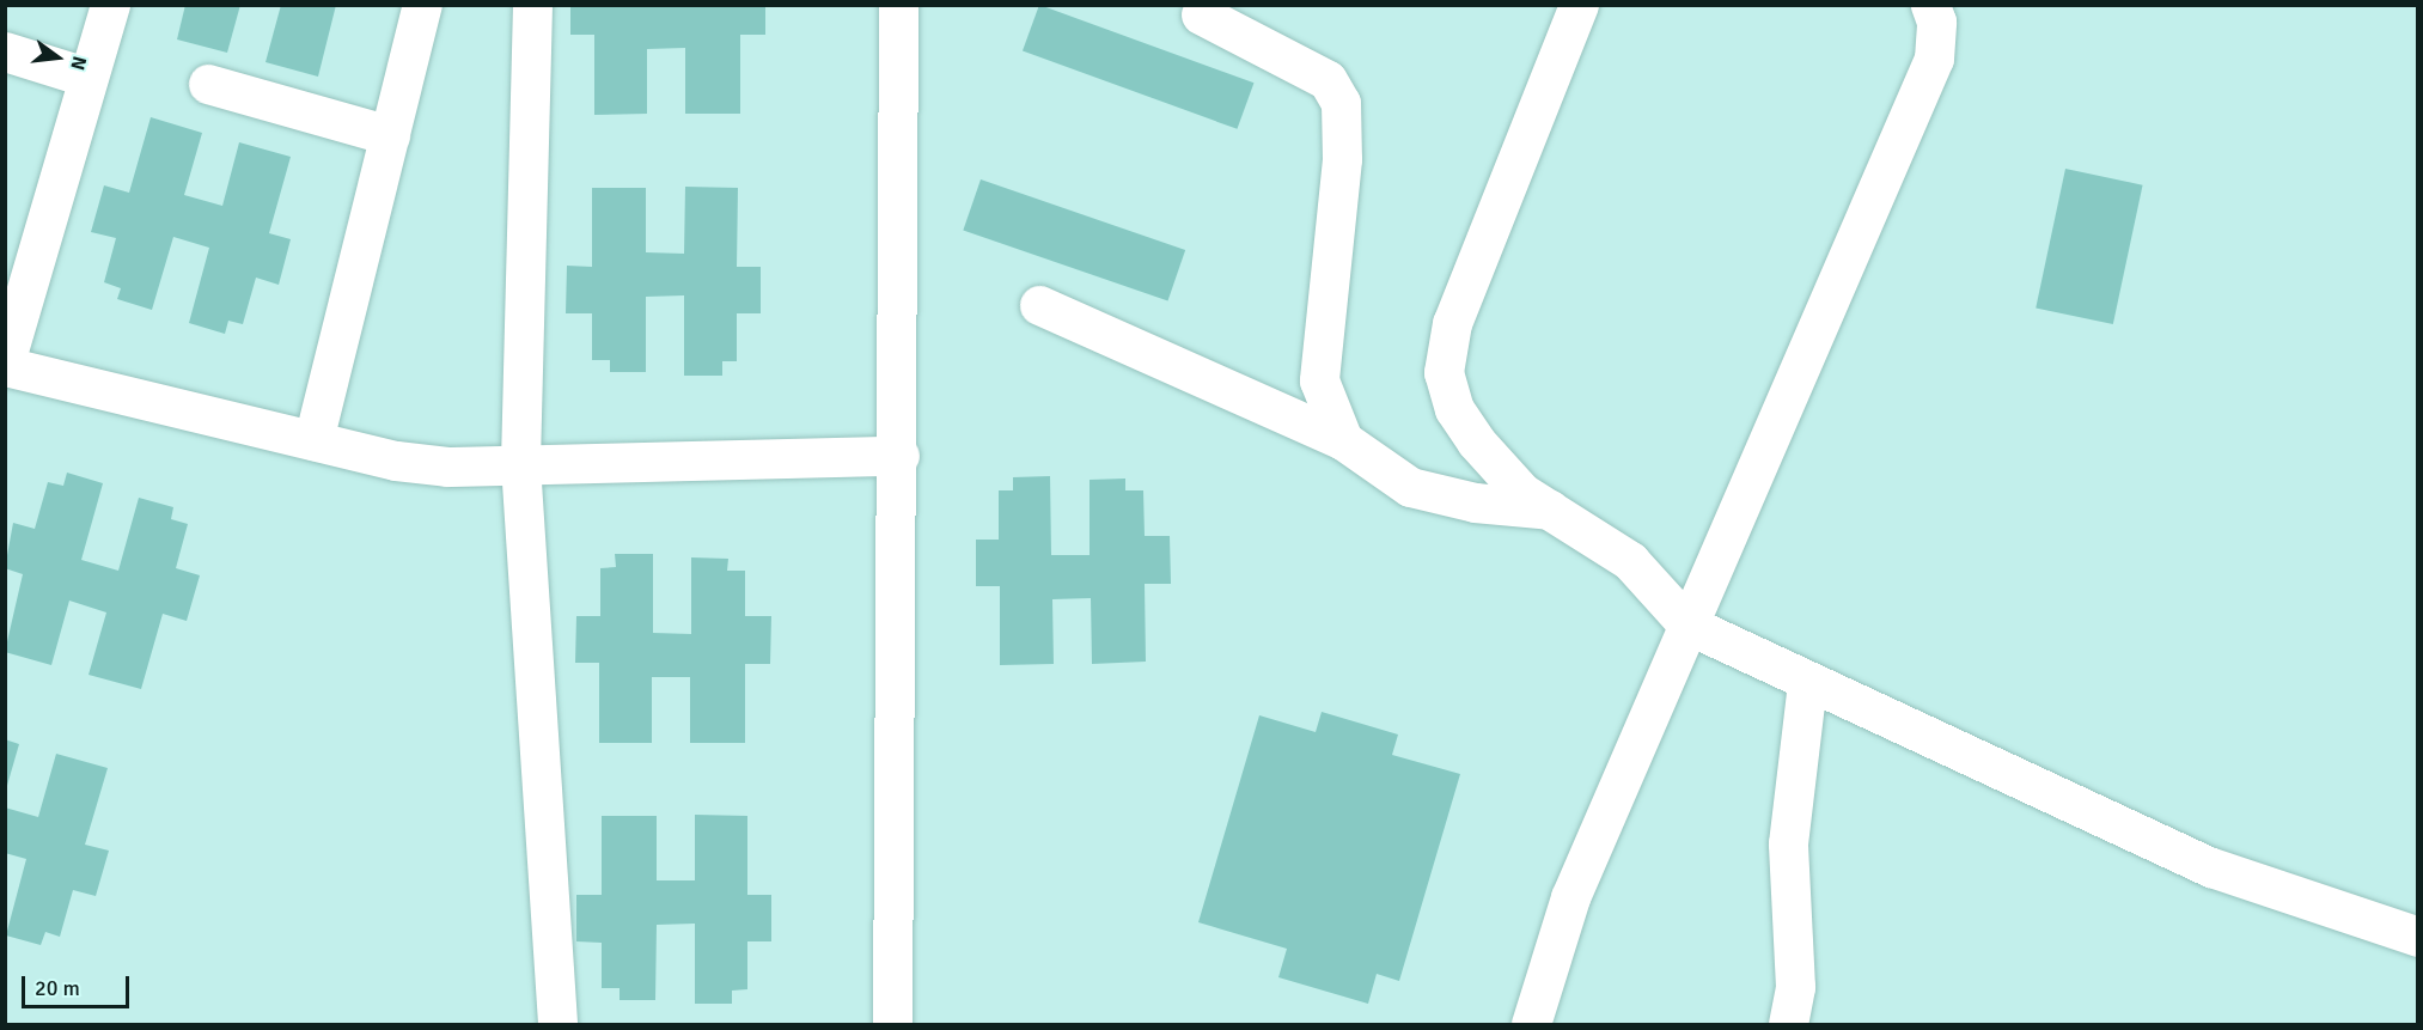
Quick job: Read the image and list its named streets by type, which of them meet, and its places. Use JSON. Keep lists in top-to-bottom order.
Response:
{
  "scale_bar": "20 m",
  "north": "right"
}
